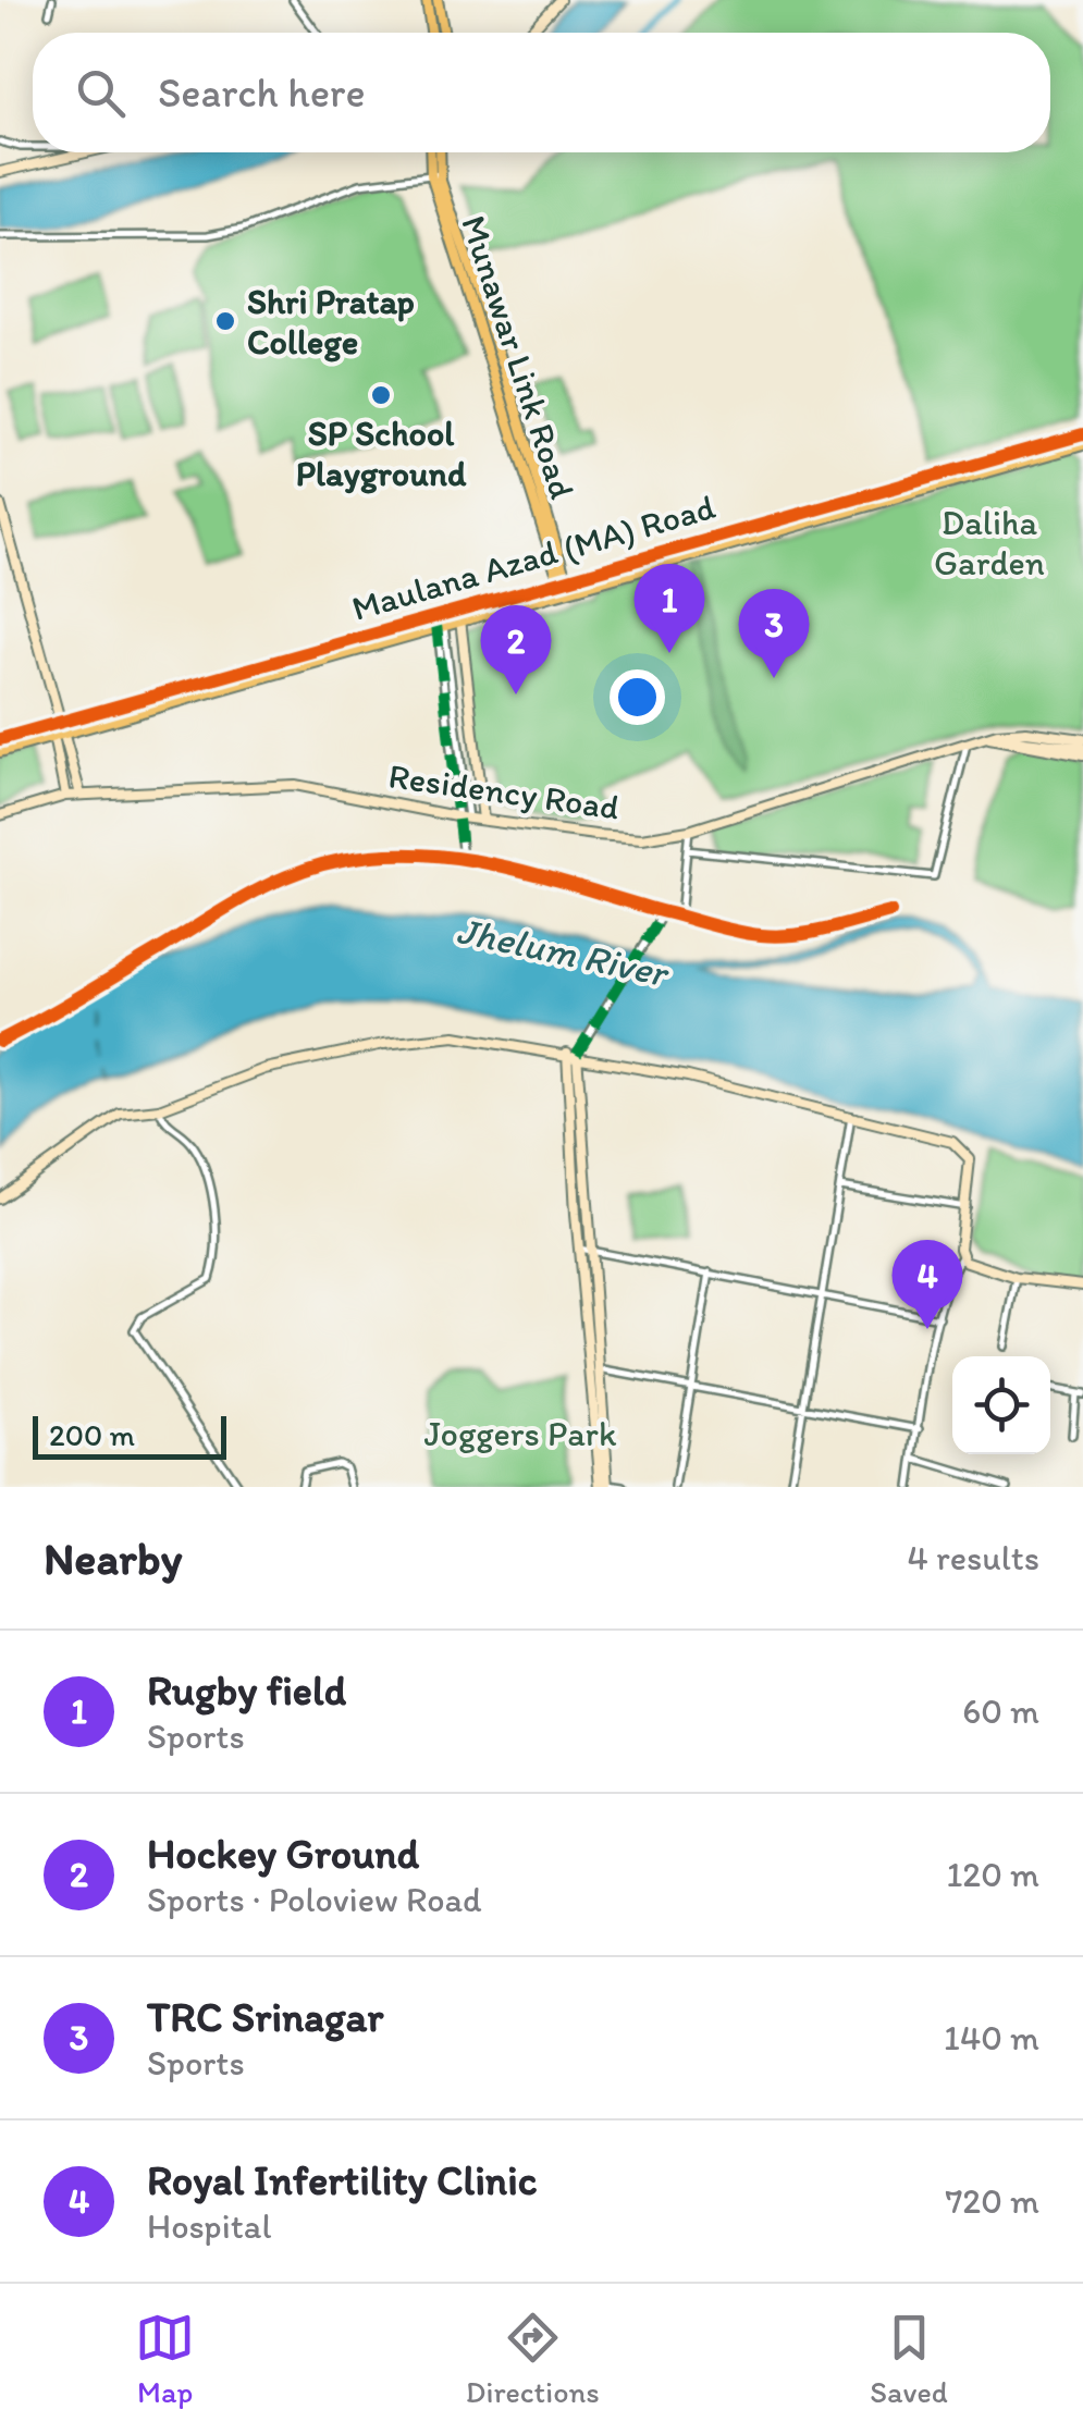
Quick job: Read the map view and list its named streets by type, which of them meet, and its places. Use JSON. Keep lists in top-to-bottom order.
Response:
{
  "streets": {
    "main road": ["Munawar Link Road", "Maulana Azad (MA) Road", "Residency Road"]
  },
  "crossings": [
    ["Munawar Link Road", "Maulana Azad (MA) Road"]
  ],
  "water": ["Jhelum River"],
  "parks": ["Daliha Garden", "Joggers Park"],
  "places": ["Shri Pratap College", "SP School Playground"],
  "scale_bar": "200 m",
  "page": {
    "search": "Search here",
    "pins": [
      "1",
      "3",
      "2",
      "4"
    ],
    "scale": "200 m",
    "heading": ["Nearby", "4 results"],
    "list": [
      {
        "mark": "1",
        "name": "Rugby field",
        "note": "Sports",
        "value": "60 m"
      },
      {
        "mark": "2",
        "name": "Hockey Ground",
        "note": "Sports · Poloview Road",
        "value": "120 m"
      },
      {
        "mark": "3",
        "name": "TRC Srinagar",
        "note": "Sports",
        "value": "140 m"
      },
      {
        "mark": "4",
        "name": "Royal Infertility Clinic",
        "note": "Hospital",
        "value": "720 m"
      }
    ],
    "nav": ["Map", "Directions", "Saved"]
  }
}
